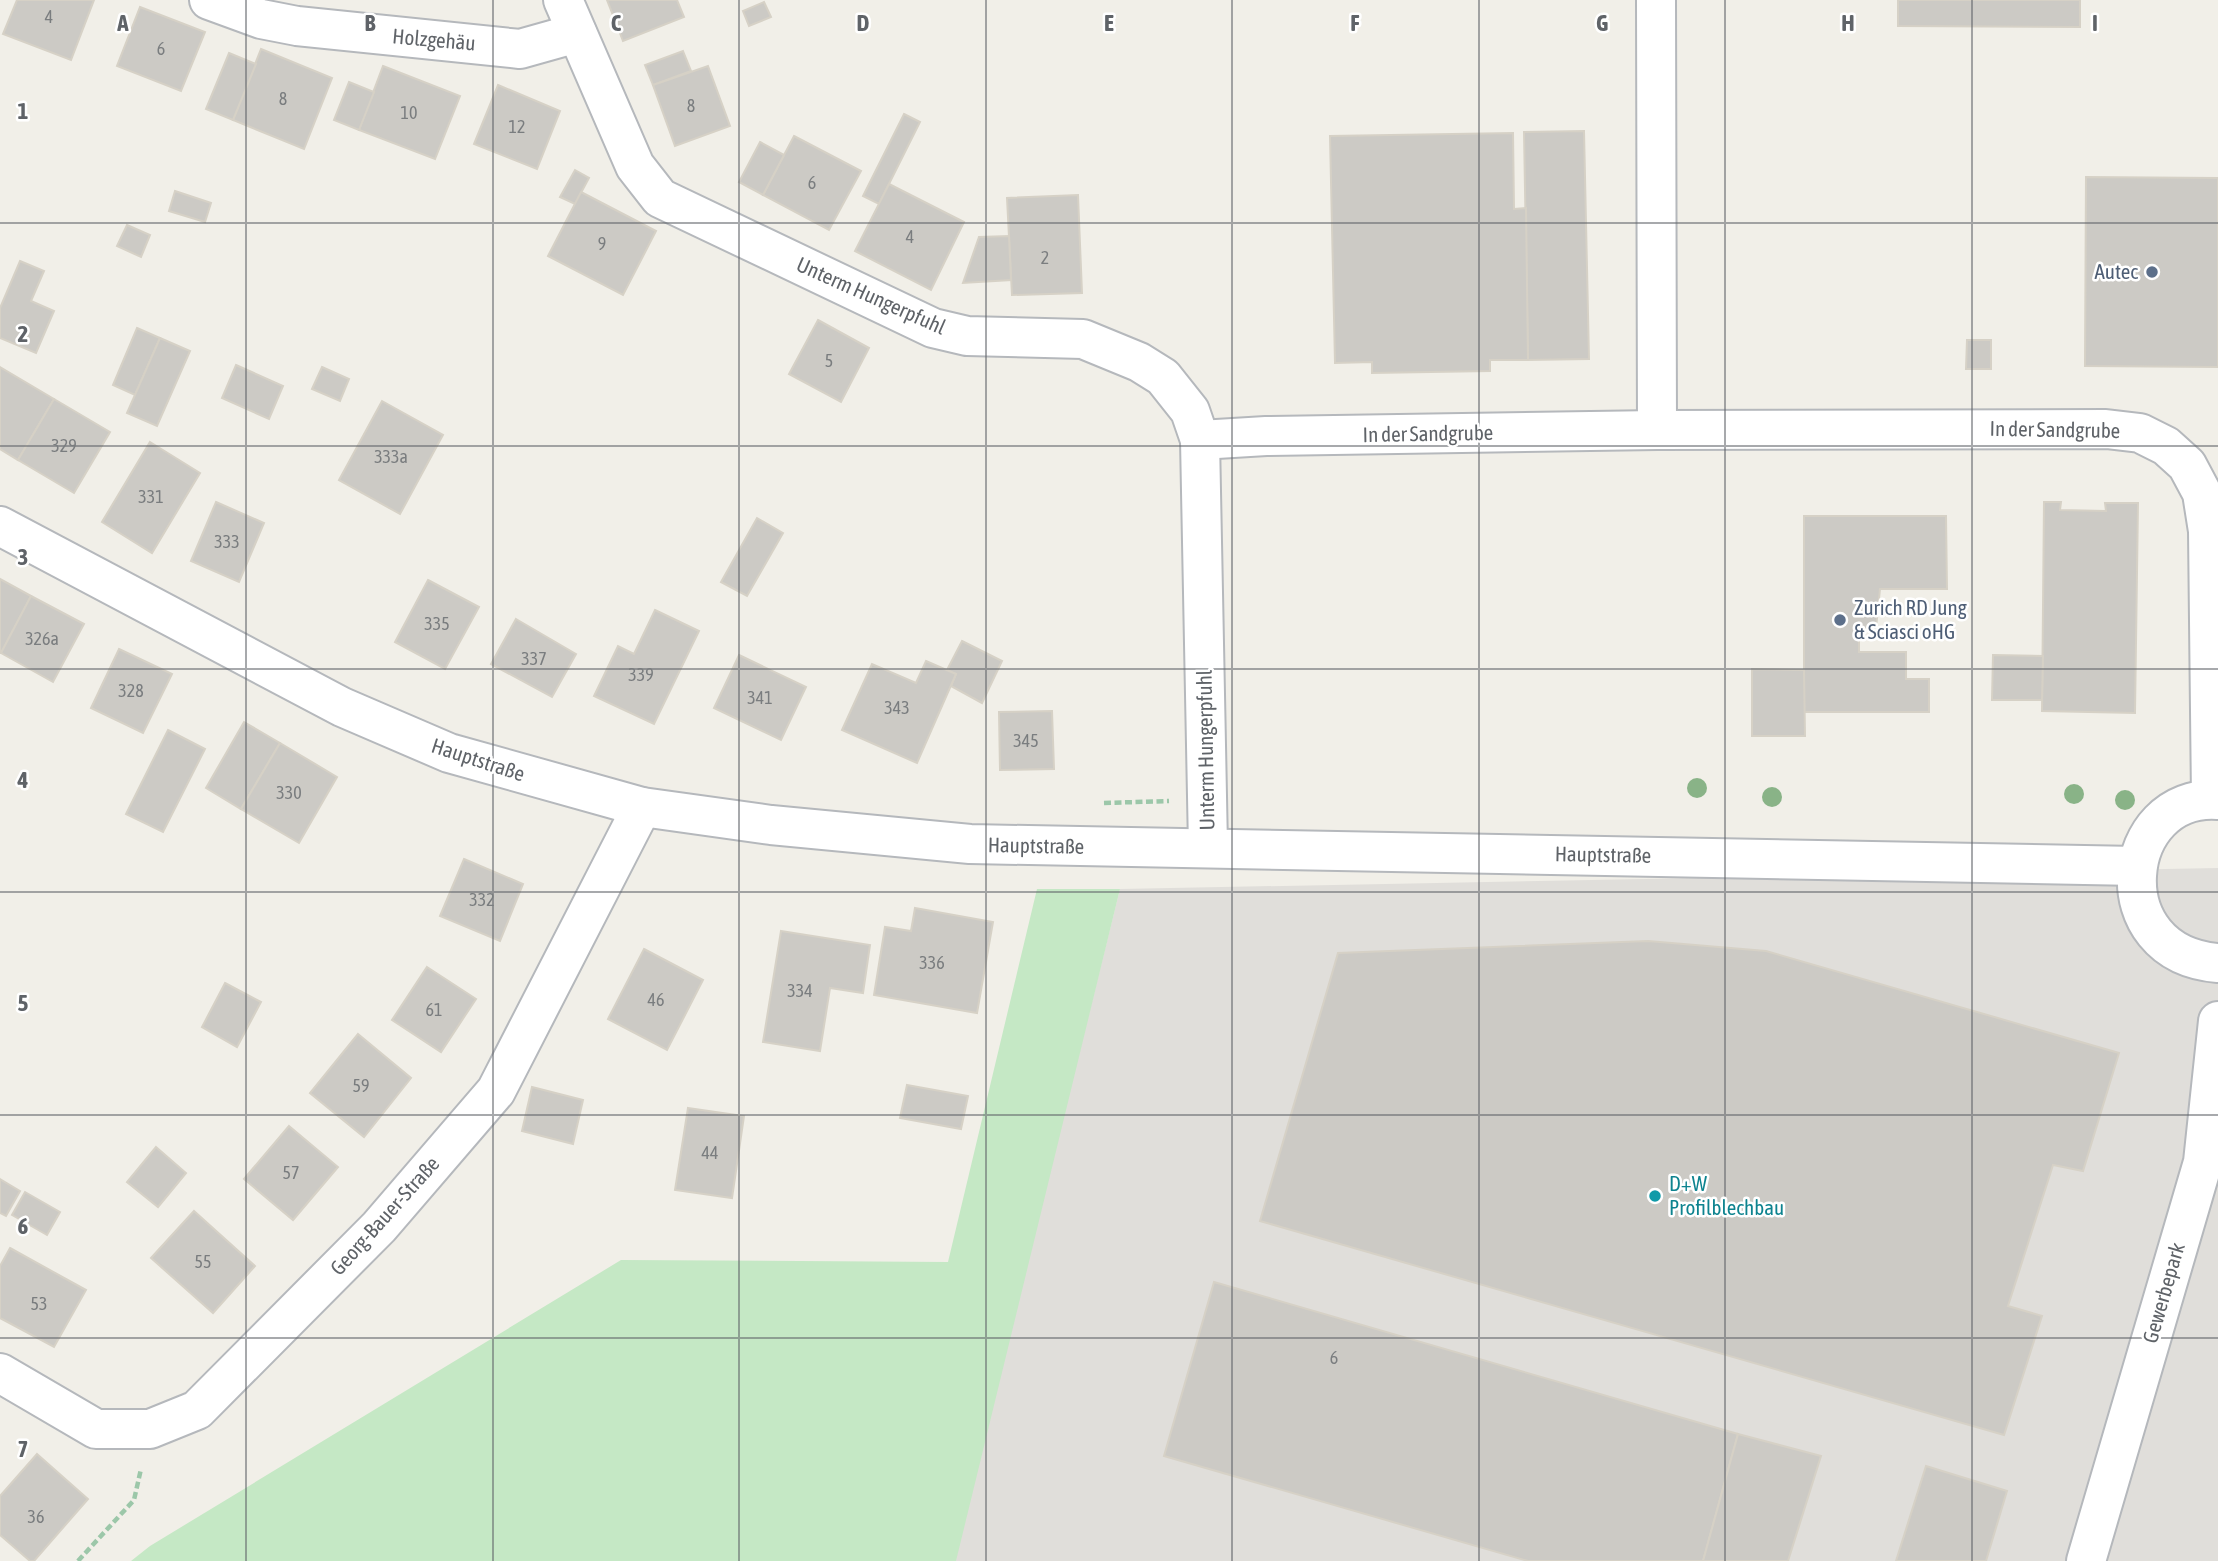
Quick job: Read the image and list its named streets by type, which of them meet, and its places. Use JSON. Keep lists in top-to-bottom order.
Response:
{
  "streets": {
    "street": [
      "Holzgehäu",
      "Unterm Hungerpfuhl",
      "In der Sandgrube",
      "Hauptstraße",
      "Georg-Bauer-Straße",
      "Gewerbepark"
    ]
  },
  "crossings": [
    ["Holzgehäu", "Unterm Hungerpfuhl"],
    ["Unterm Hungerpfuhl", "In der Sandgrube"],
    ["Unterm Hungerpfuhl", "Hauptstraße"],
    ["Hauptstraße", "Georg-Bauer-Straße"]
  ],
  "places": ["Autec", "Zurich RD Jung & Sciasci oHG", "D+W Profilblechbau"],
  "house_numbers": [
    "4",
    "6",
    "8",
    "8",
    "10",
    "12",
    "6",
    "4",
    "9",
    "2",
    "5",
    "329",
    "333a",
    "331",
    "333",
    "335",
    "326a",
    "337",
    "339",
    "328",
    "341",
    "343",
    "345",
    "330",
    "332",
    "336",
    "334",
    "46",
    "61",
    "59",
    "44",
    "57",
    "55",
    "53",
    "6",
    "36"
  ],
  "grid": {
    "columns": [
      "A",
      "B",
      "C",
      "D",
      "E",
      "F",
      "G",
      "H",
      "I"
    ],
    "rows": [
      "1",
      "2",
      "3",
      "4",
      "5",
      "6",
      "7"
    ]
  }
}
